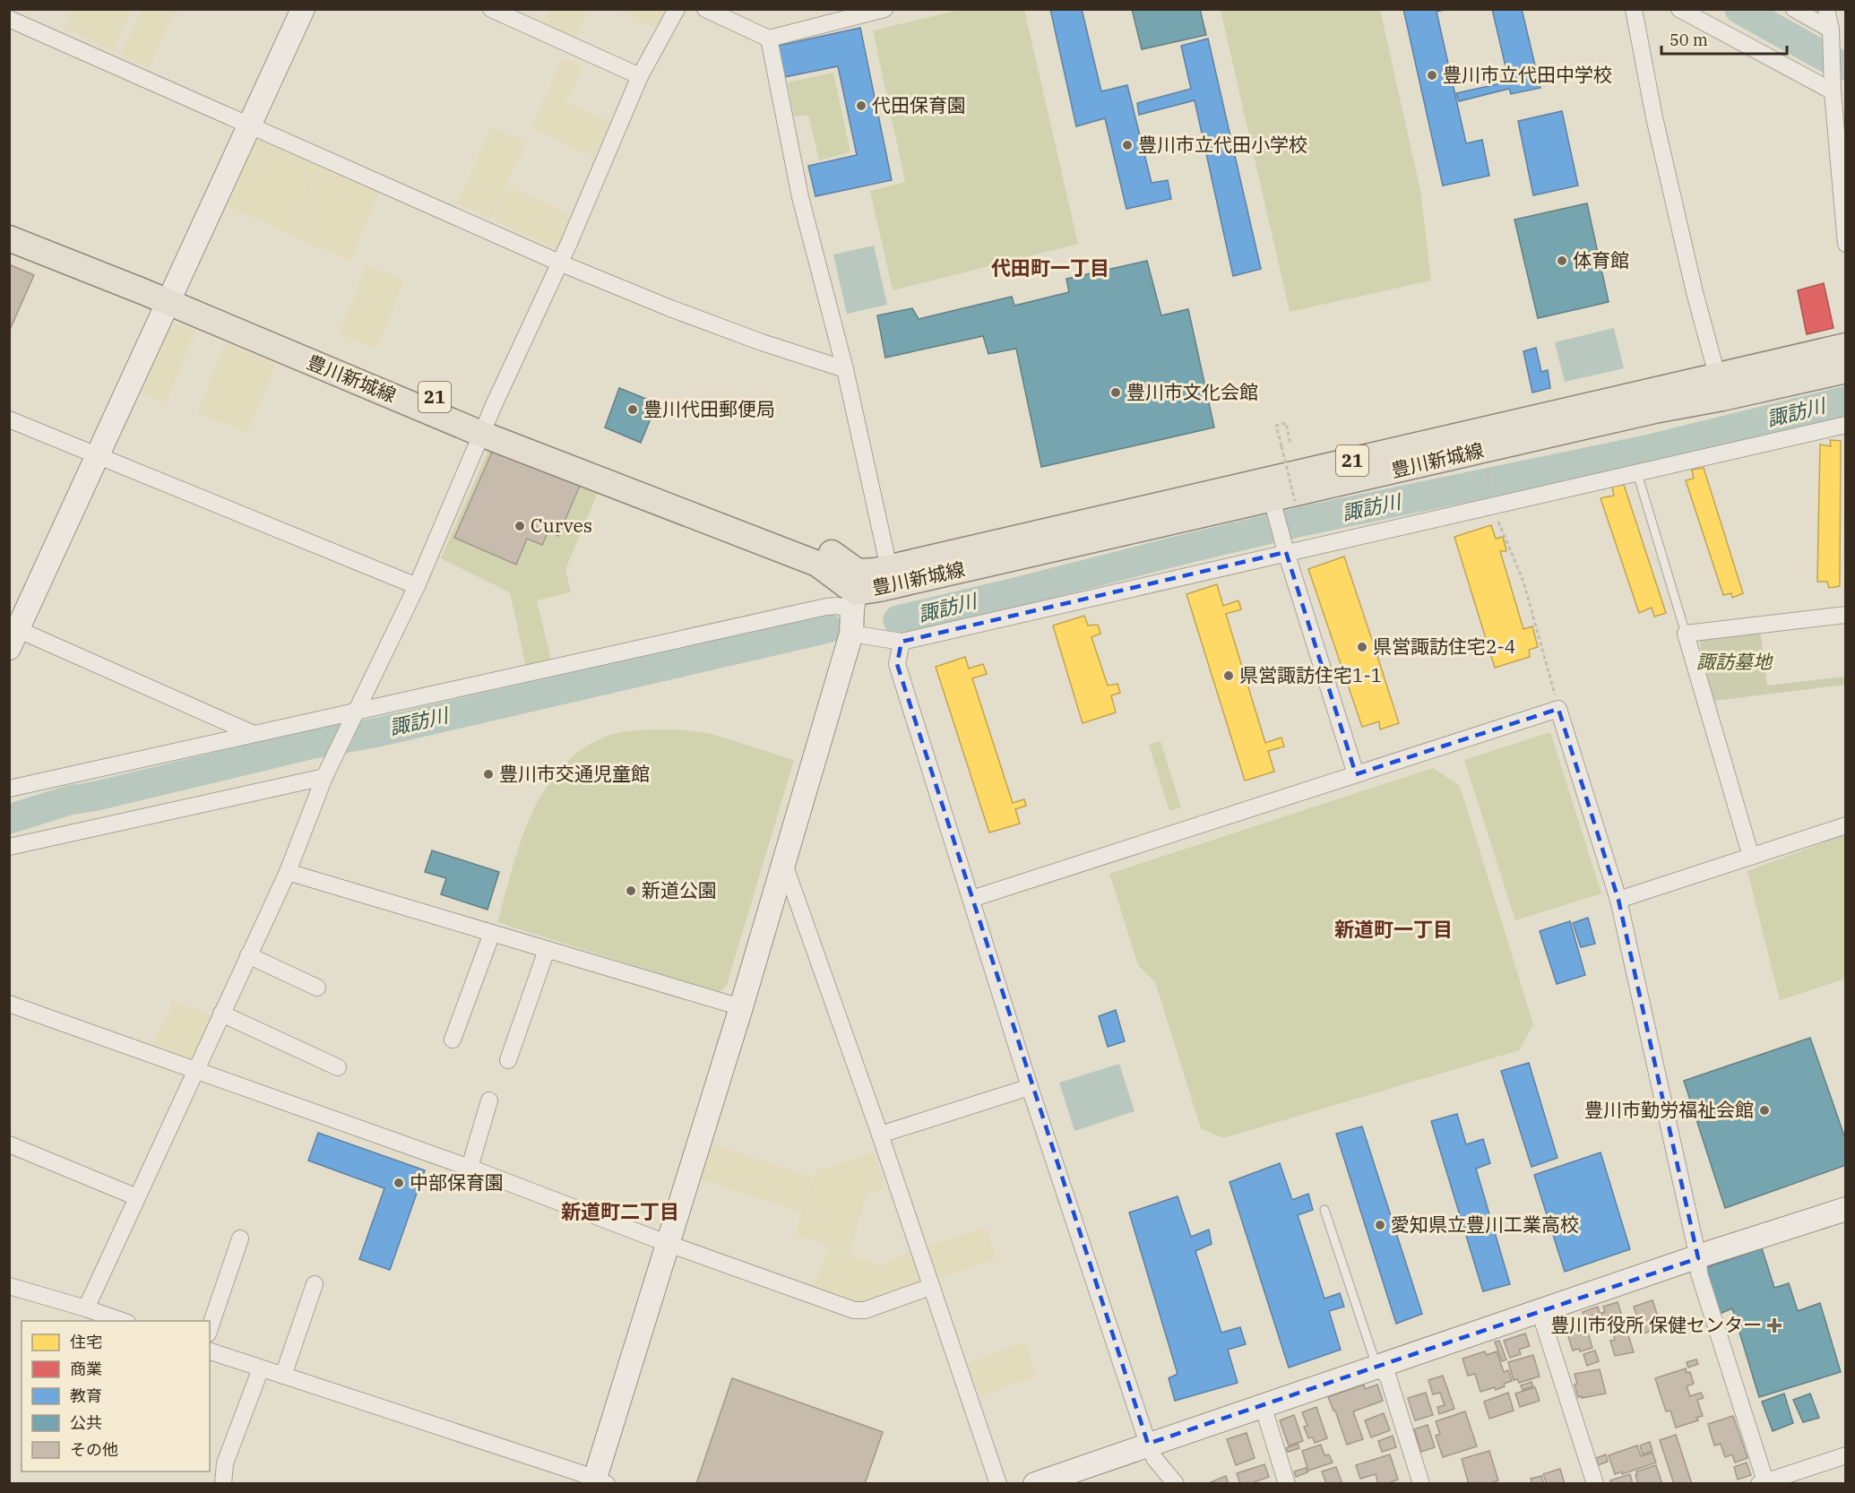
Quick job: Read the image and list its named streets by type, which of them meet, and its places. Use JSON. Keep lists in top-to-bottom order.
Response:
{
  "streets": {
    "main road": ["豊川新城線", "21"]
  },
  "districts": ["代田町一丁目", "新道町一丁目", "新道町二丁目"],
  "water": ["諏訪川"],
  "parks": ["諏訪墓地"],
  "places": {
    "other": [
      "豊川市立代田中学校",
      "代田保育園",
      "豊川市立代田小学校",
      "体育館",
      "豊川市文化会館",
      "豊川代田郵便局",
      "Curves",
      "県営諏訪住宅2-4",
      "県営諏訪住宅1-1",
      "豊川市交通児童館",
      "新道公園",
      "豊川市勤労福祉会館",
      "中部保育園",
      "愛知県立豊川工業高校"
    ],
    "health": ["豊川市役所 保健センター"]
  },
  "legend": [
    "住宅",
    "商業",
    "教育",
    "公共",
    "その他"
  ],
  "scale_bar": "50 m"
}
